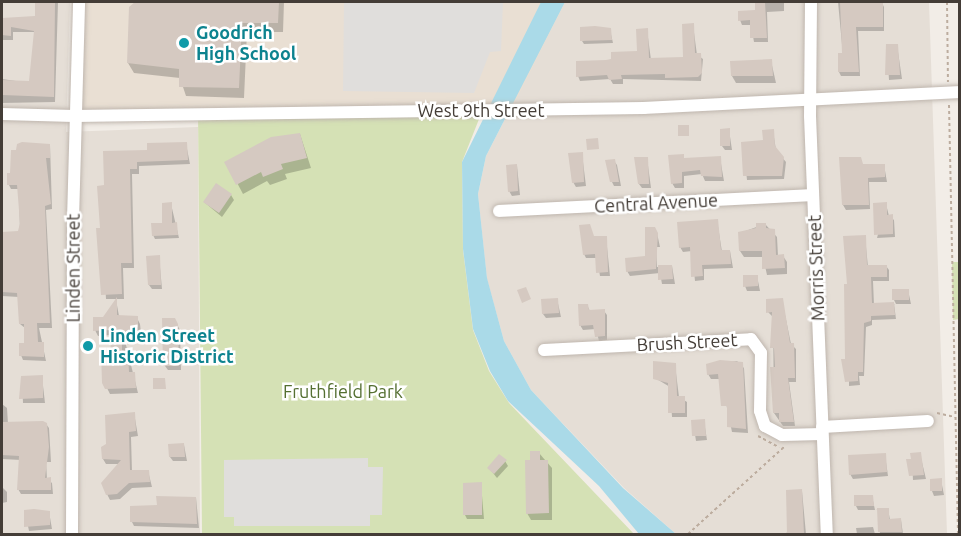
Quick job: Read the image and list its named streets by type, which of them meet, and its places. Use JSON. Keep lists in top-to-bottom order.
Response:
{
  "streets": {
    "street": [
      "West 9th Street",
      "Central Avenue",
      "Linden Street",
      "Morris Street",
      "Brush Street"
    ]
  },
  "crossings": [
    ["West 9th Street", "Linden Street"],
    ["West 9th Street", "Morris Street"],
    ["Central Avenue", "Morris Street"],
    ["Morris Street", "Brush Street"]
  ],
  "parks": ["Fruthfield Park"],
  "places": ["Goodrich High School", "Linden Street Historic District"]
}
